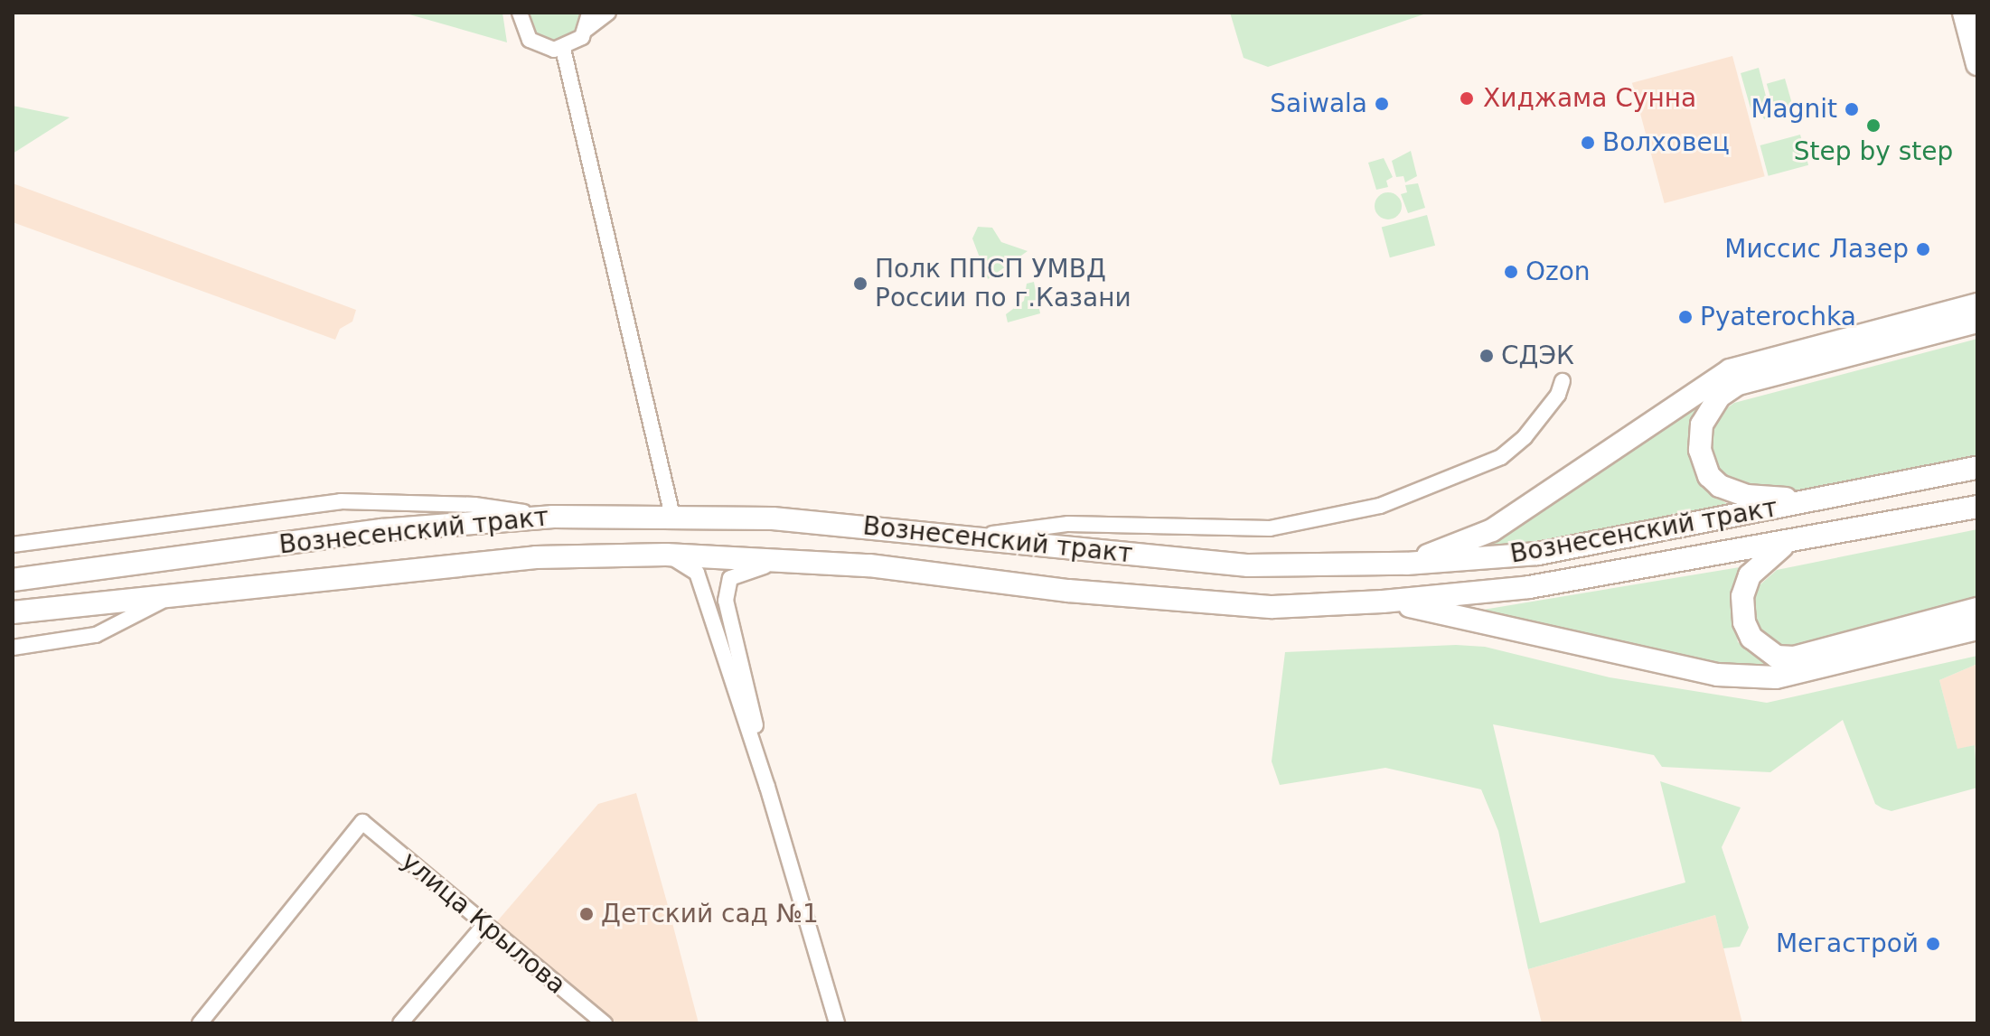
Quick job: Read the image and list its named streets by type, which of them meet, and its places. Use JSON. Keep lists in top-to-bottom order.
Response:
{
  "streets": {
    "main road": ["Вознесенский тракт"],
    "street": ["улица Крылова"]
  },
  "places": [
    "Хиджама Сунна",
    "Saiwala",
    "Magnit",
    "Step by step",
    "Волховец",
    "Миссис Лазер",
    "Ozon",
    "Полк ППСП УМВД России по г.Казани",
    "Pyaterochka",
    "СДЭК",
    "Детский сад №1",
    "Мегастрой"
  ]
}
